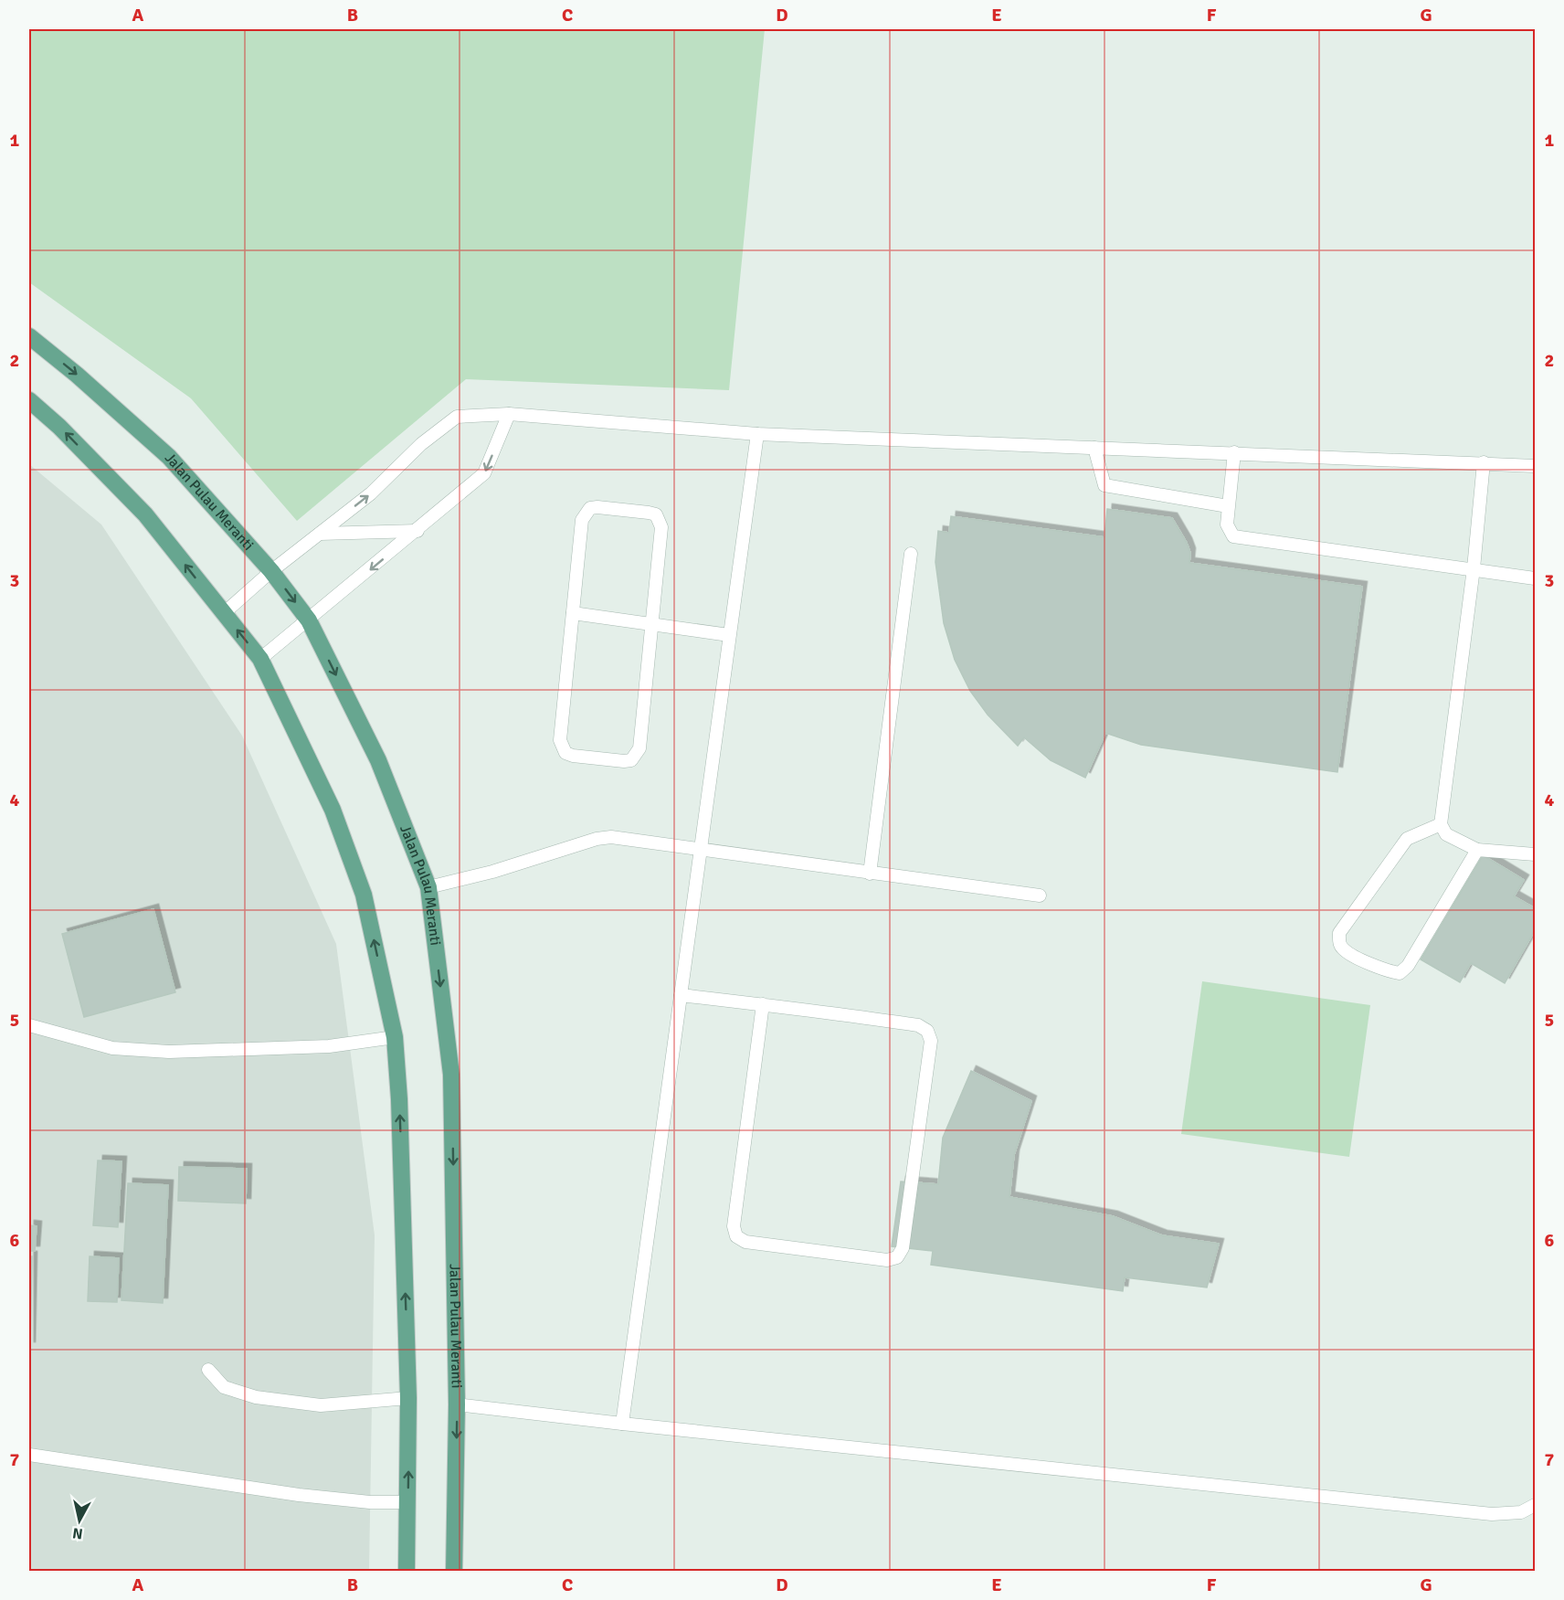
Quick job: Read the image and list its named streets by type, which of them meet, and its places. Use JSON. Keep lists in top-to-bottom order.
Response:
{
  "streets": {
    "main road": ["Jalan Pulau Meranti"]
  },
  "north": "bottom",
  "grid": {
    "columns": [
      "A",
      "B",
      "C",
      "D",
      "E",
      "F",
      "G"
    ],
    "rows": [
      "1",
      "2",
      "3",
      "4",
      "5",
      "6",
      "7"
    ]
  }
}
